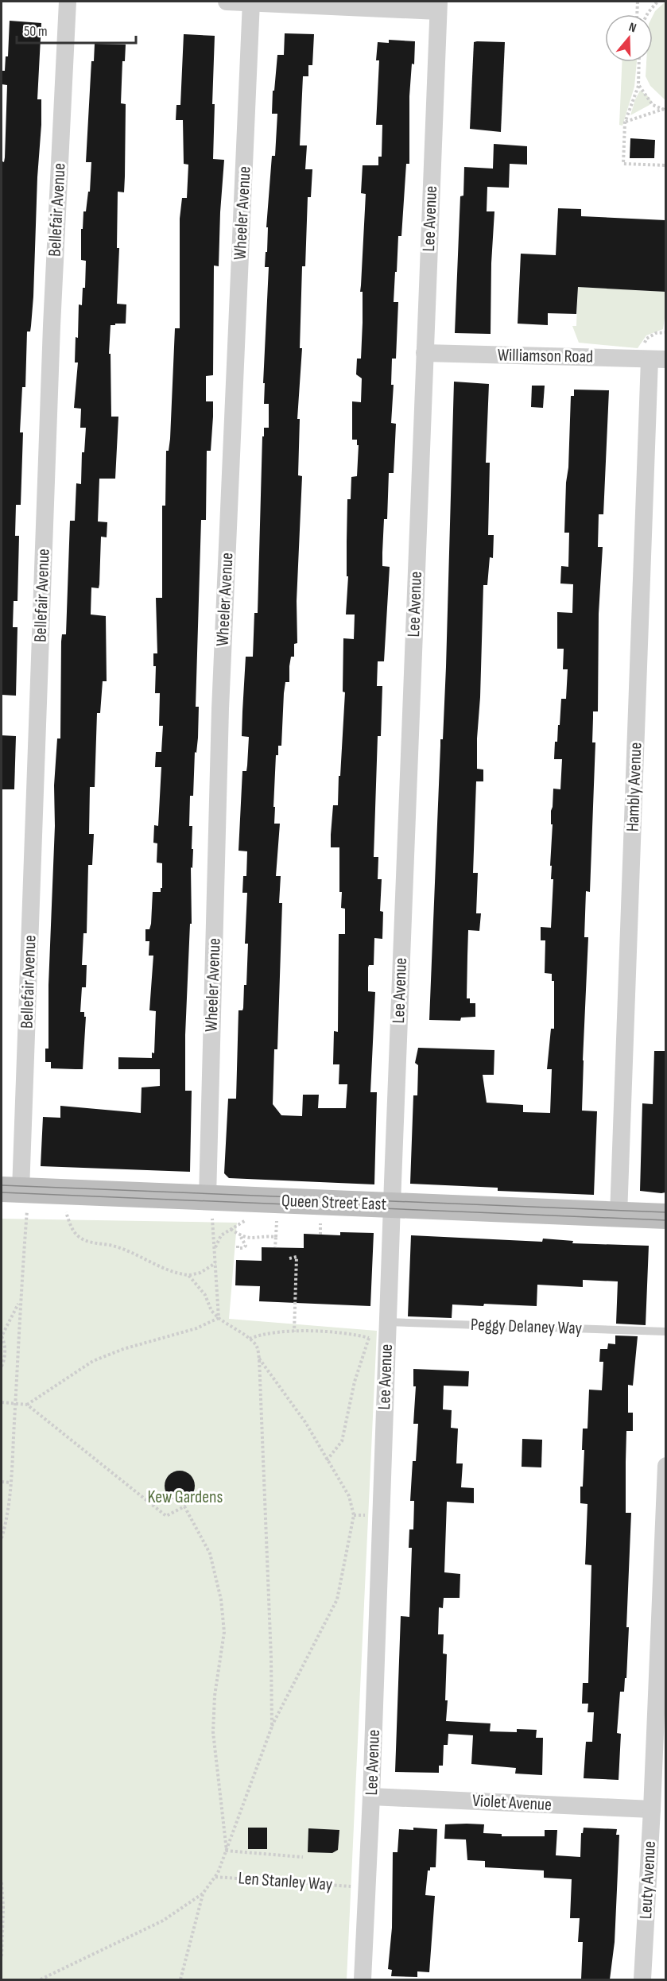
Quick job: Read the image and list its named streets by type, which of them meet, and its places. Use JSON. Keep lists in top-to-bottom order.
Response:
{
  "streets": {
    "main road": ["Queen Street East"],
    "street": [
      "Bellefair Avenue",
      "Wheeler Avenue",
      "Lee Avenue",
      "Williamson Road",
      "Hambly Avenue",
      "Violet Avenue",
      "Leuty Avenue"
    ],
    "lane": ["Peggy Delaney Way"],
    "path": ["Len Stanley Way"]
  },
  "crossings": [
    ["Bellefair Avenue", "Queen Street East"],
    ["Wheeler Avenue", "Queen Street East"],
    ["Lee Avenue", "Williamson Road"],
    ["Lee Avenue", "Queen Street East"],
    ["Lee Avenue", "Peggy Delaney Way"],
    ["Lee Avenue", "Violet Avenue"],
    ["Williamson Road", "Hambly Avenue"],
    ["Hambly Avenue", "Queen Street East"],
    ["Violet Avenue", "Leuty Avenue"]
  ],
  "parks": ["Kew Gardens"],
  "scale_bar": "50 m",
  "north": "top"
}
